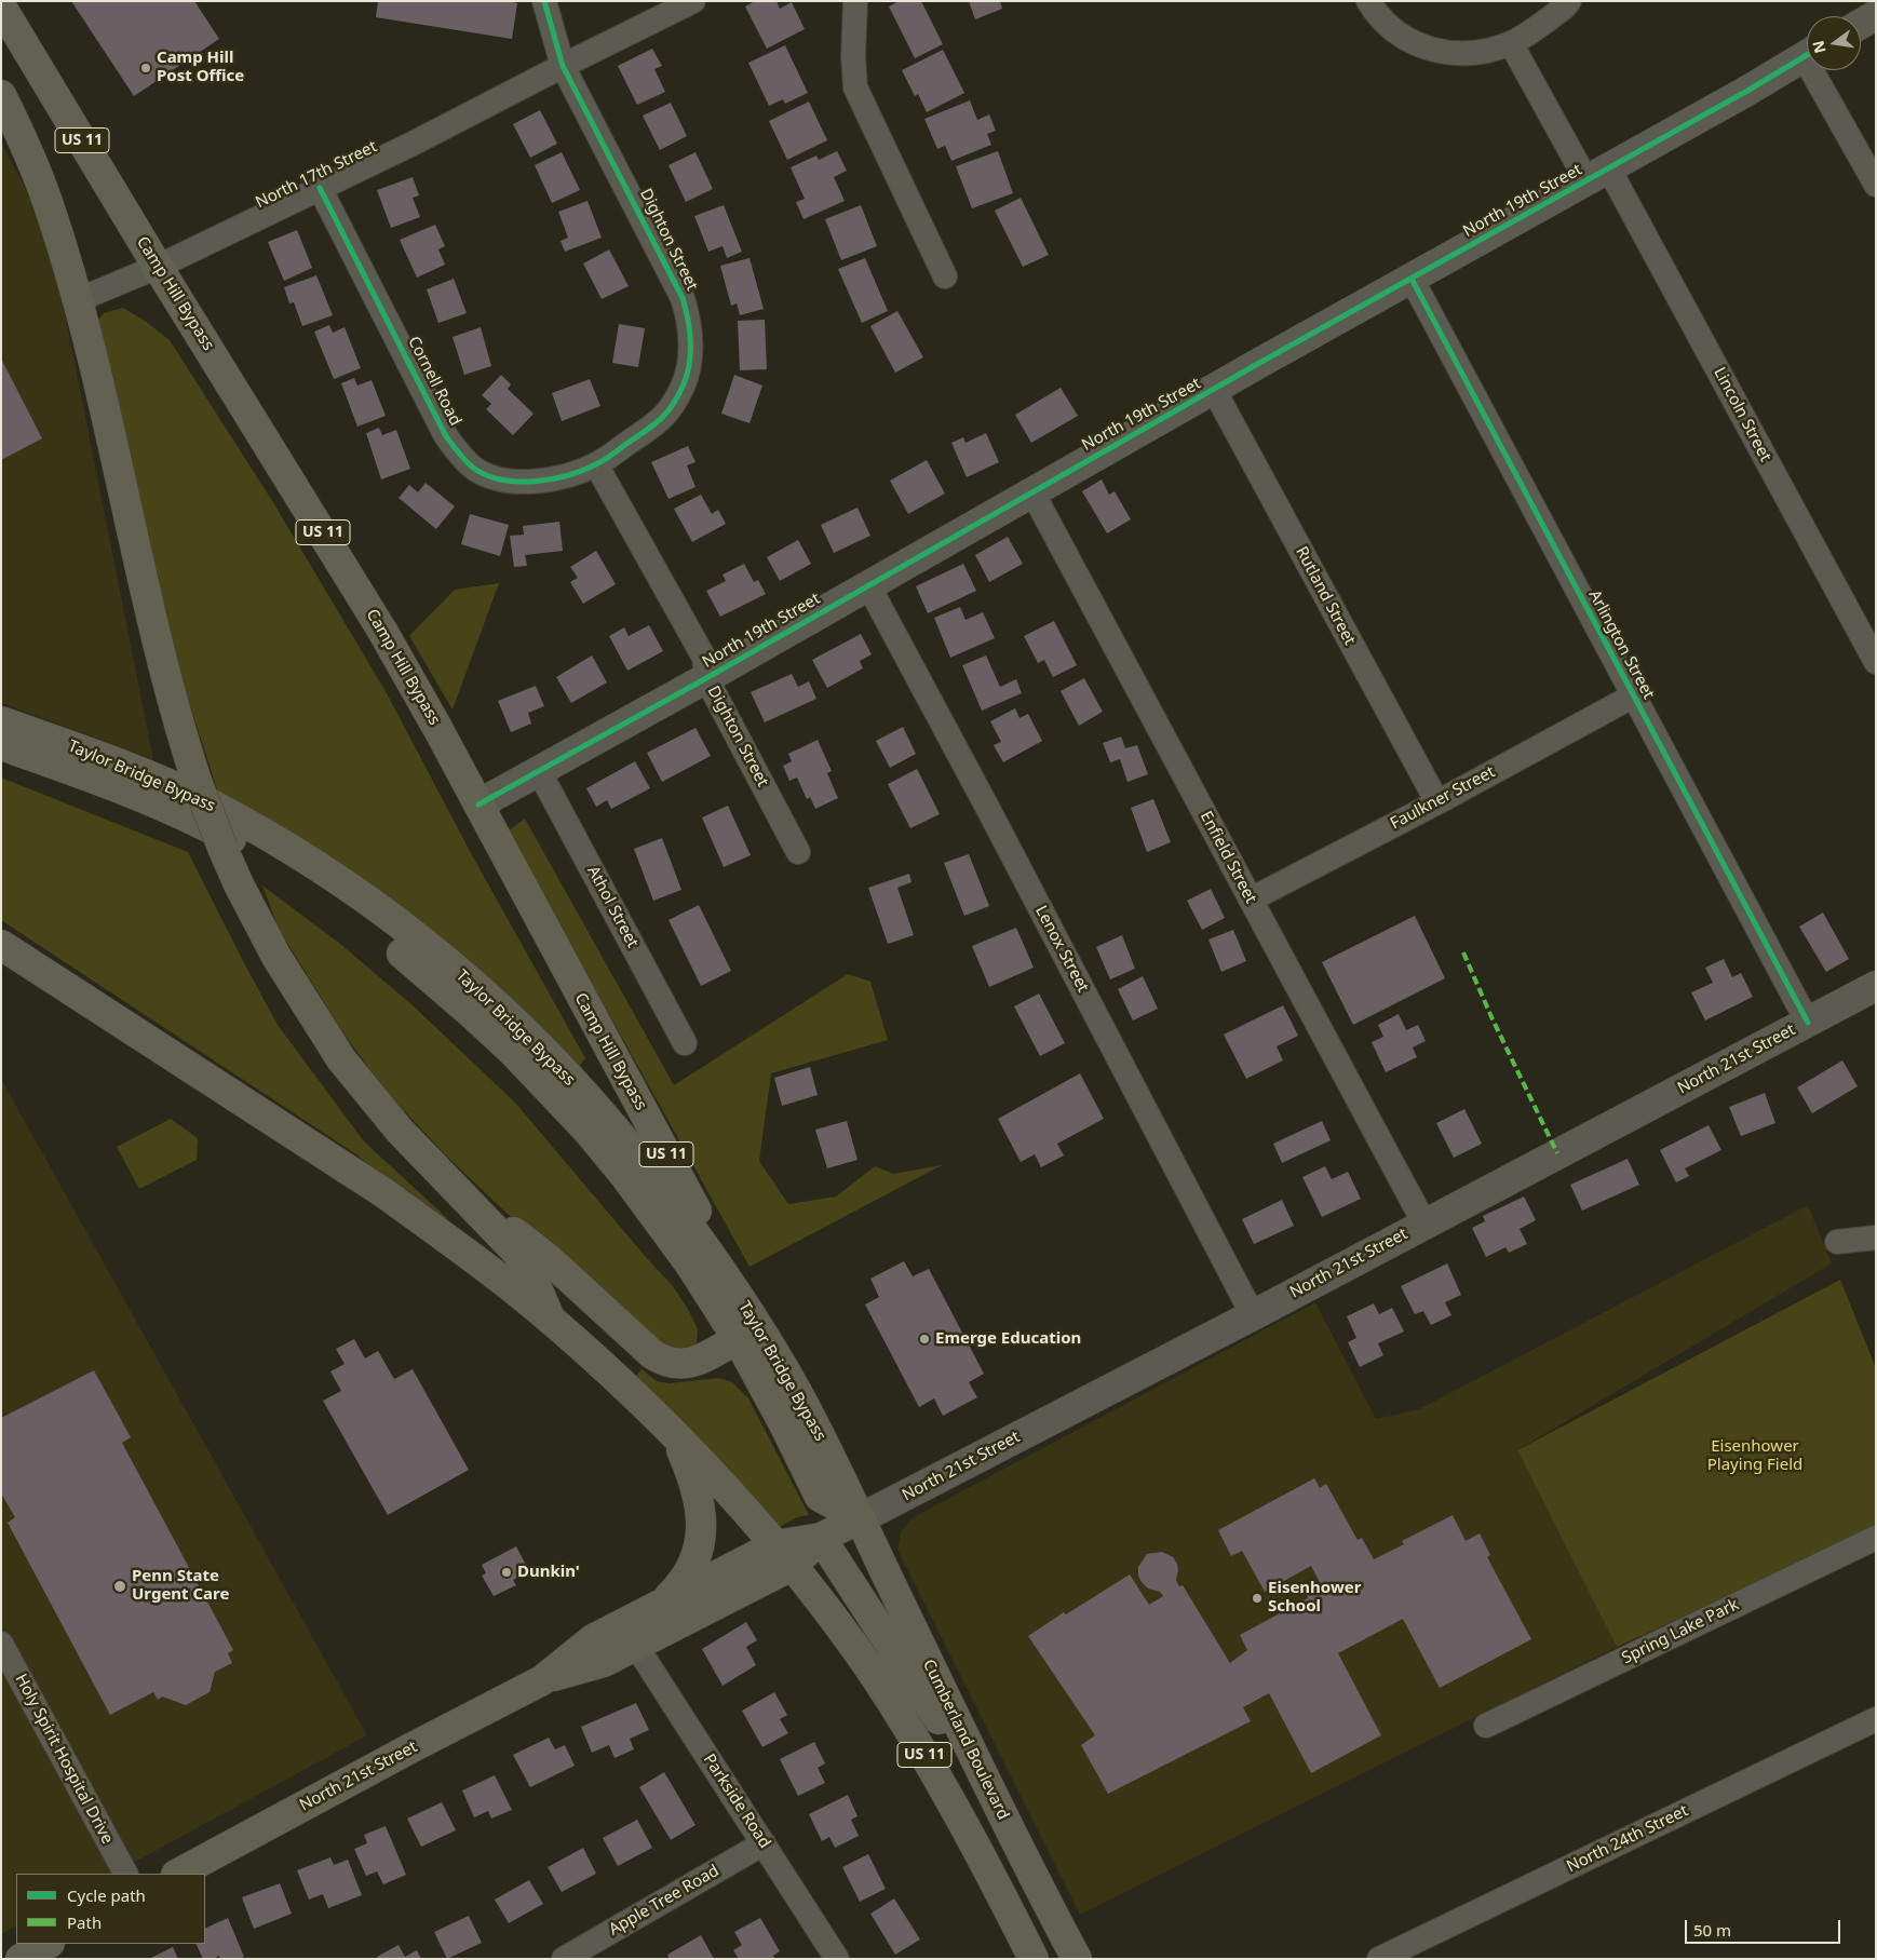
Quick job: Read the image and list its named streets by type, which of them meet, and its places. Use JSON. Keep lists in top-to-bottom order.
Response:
{
  "streets": {
    "main road": [
      "US 11",
      "Camp Hill Bypass",
      "Taylor Bridge Bypass",
      "North 21st Street",
      "Cumberland Boulevard"
    ],
    "street": [
      "North 17th Street",
      "North 19th Street",
      "Dighton Street",
      "Cornell Road",
      "Lincoln Street",
      "Rutland Street",
      "Arlington Street",
      "Faulkner Street",
      "Enfield Street",
      "Athol Street",
      "Lenox Street",
      "Spring Lake Park",
      "Holy Spirit Hospital Drive",
      "Parkside Road",
      "North 24th Street",
      "Apple Tree Road"
    ]
  },
  "crossings": [
    ["US 11", "North 17th Street"],
    ["US 11", "North 21st Street"],
    ["North 17th Street", "Dighton Street"],
    ["North 17th Street", "Camp Hill Bypass"],
    ["North 17th Street", "Cornell Road"],
    ["North 19th Street", "Dighton Street"],
    ["North 19th Street", "Camp Hill Bypass"],
    ["North 19th Street", "Lincoln Street"],
    ["North 19th Street", "Rutland Street"],
    ["North 19th Street", "Arlington Street"],
    ["North 19th Street", "Enfield Street"],
    ["North 19th Street", "Athol Street"],
    ["North 19th Street", "Lenox Street"],
    ["Dighton Street", "Cornell Road"],
    ["Camp Hill Bypass", "Taylor Bridge Bypass"],
    ["Rutland Street", "Faulkner Street"],
    ["Arlington Street", "Faulkner Street"],
    ["Arlington Street", "North 21st Street"],
    ["Taylor Bridge Bypass", "North 21st Street"],
    ["Taylor Bridge Bypass", "Cumberland Boulevard"],
    ["Faulkner Street", "Enfield Street"],
    ["Enfield Street", "North 21st Street"],
    ["Lenox Street", "North 21st Street"],
    ["North 21st Street", "Cumberland Boulevard"],
    ["North 21st Street", "Parkside Road"],
    ["Parkside Road", "Apple Tree Road"]
  ],
  "parks": ["Eisenhower Playing Field"],
  "places": [
    "Camp Hill Post Office",
    "Emerge Education",
    "Dunkin'",
    "Penn State Urgent Care",
    "Eisenhower School"
  ],
  "legend": ["Cycle path", "Path"],
  "scale_bar": "50 m",
  "north": "left"
}
